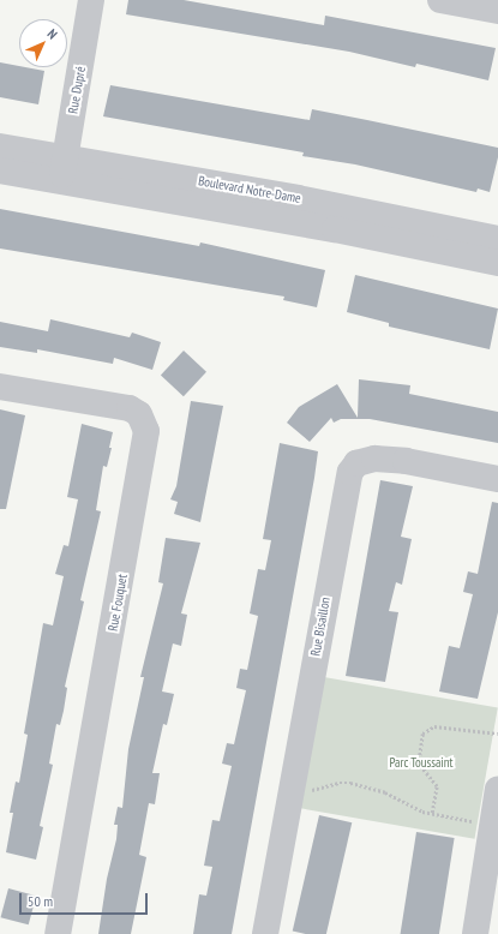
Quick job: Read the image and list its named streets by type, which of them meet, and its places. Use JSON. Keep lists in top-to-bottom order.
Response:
{
  "streets": {
    "street": [
      "Rue Dupré",
      "Boulevard Notre-Dame",
      "Rue Fouquet",
      "Rue Bisaillon"
    ]
  },
  "crossings": [
    ["Rue Dupré", "Boulevard Notre-Dame"]
  ],
  "parks": ["Parc Toussaint"],
  "scale_bar": "50 m",
  "north": "top right"
}
